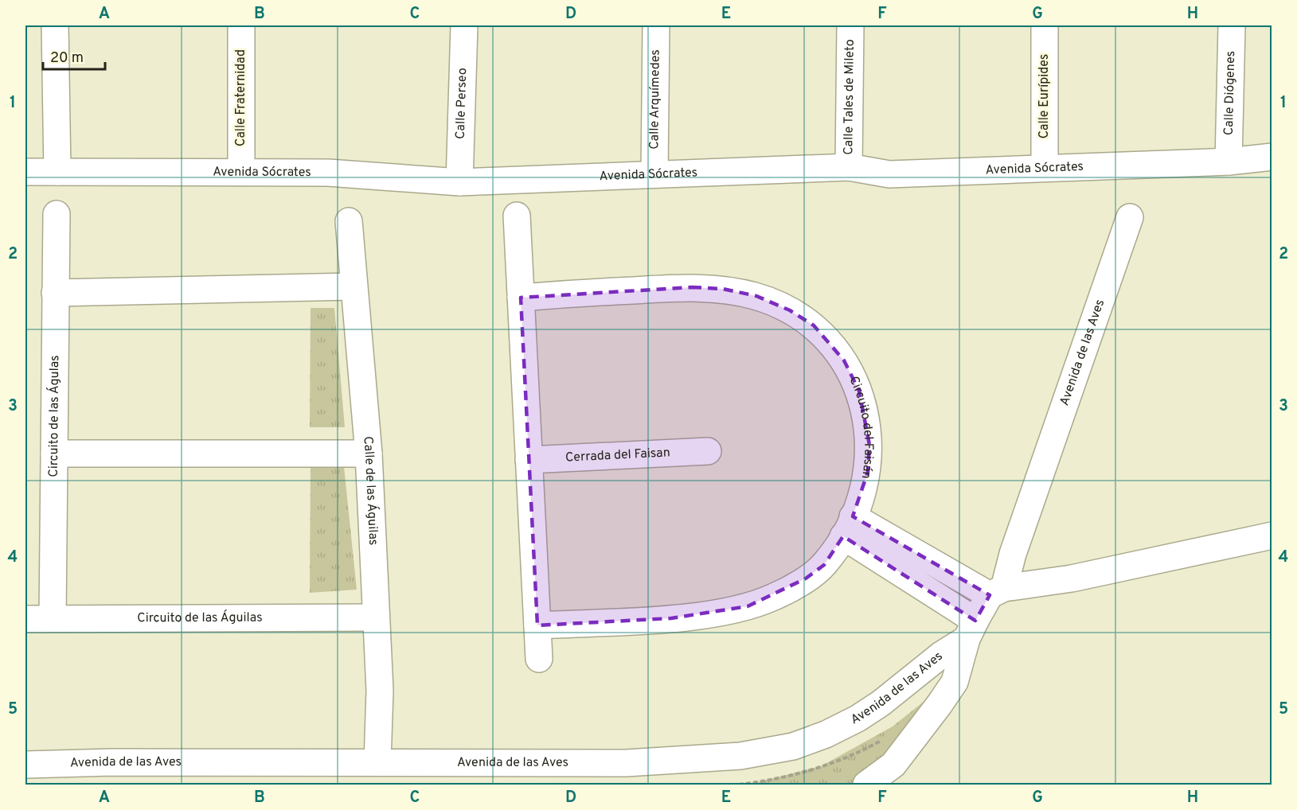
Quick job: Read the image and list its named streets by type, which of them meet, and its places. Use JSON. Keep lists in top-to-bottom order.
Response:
{
  "streets": {
    "street": [
      "Calle Diógenes",
      "Calle Tales de Mileto",
      "Calle Eurípides",
      "Calle Fraternidad",
      "Calle Arquímedes",
      "Calle Perseo",
      "Avenida Sócrates",
      "Avenida de las Aves",
      "Circuito de las Águlas",
      "Circuito del Faisán",
      "Cerrada del Faisan",
      "Calle de las Águilas",
      "Circuito de las Águilas"
    ]
  },
  "crossings": [
    ["Calle Diógenes", "Avenida Sócrates"],
    ["Calle Tales de Mileto", "Avenida Sócrates"],
    ["Calle Eurípides", "Avenida Sócrates"],
    ["Calle Fraternidad", "Avenida Sócrates"],
    ["Calle Arquímedes", "Avenida Sócrates"],
    ["Calle Perseo", "Avenida Sócrates"],
    ["Avenida de las Aves", "Calle de las Águilas"],
    ["Circuito de las Águlas", "Circuito de las Águilas"],
    ["Calle de las Águilas", "Circuito de las Águilas"]
  ],
  "scale_bar": "20 m",
  "grid": {
    "columns": [
      "A",
      "B",
      "C",
      "D",
      "E",
      "F",
      "G",
      "H"
    ],
    "rows": [
      "1",
      "2",
      "3",
      "4",
      "5"
    ]
  }
}
